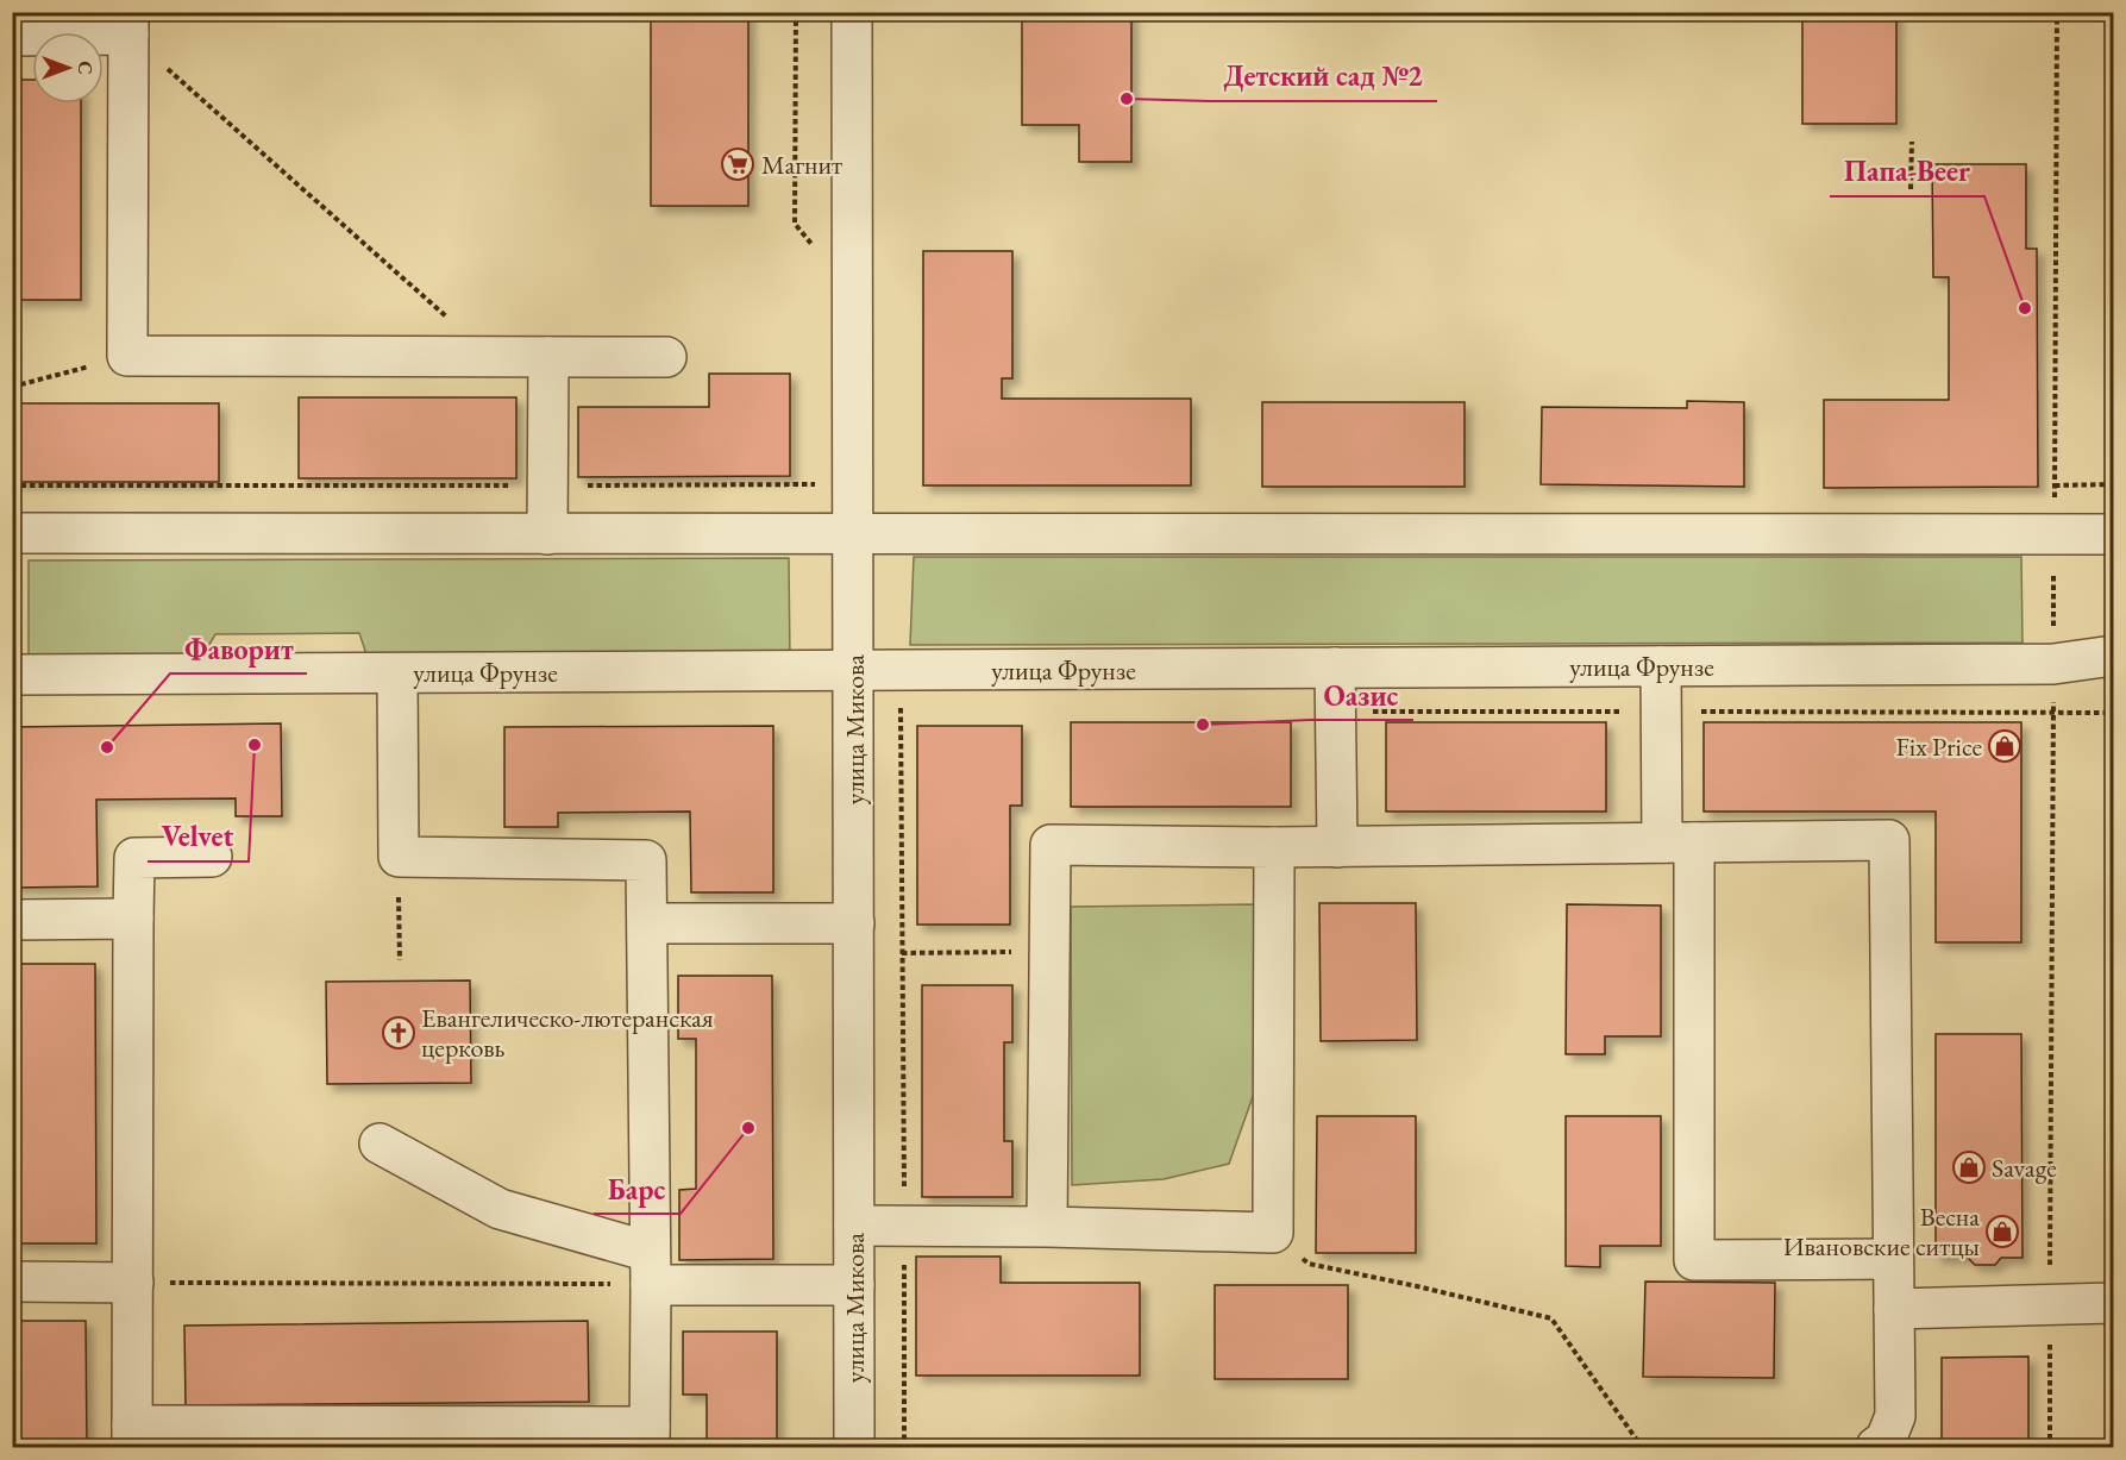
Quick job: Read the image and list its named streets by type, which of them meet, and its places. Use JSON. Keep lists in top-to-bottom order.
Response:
{
  "streets": {
    "street": ["улица Фрунзе", "улица Микова"]
  },
  "crossings": [
    ["улица Фрунзе", "улица Микова"]
  ],
  "places": {
    "other": [
      "Детский сад №2",
      "Папа-Beer",
      "Оазис",
      "Velvet",
      "Фаворит",
      "Барс"
    ],
    "supermarket": ["Магнит"],
    "shop": ["Fix Price", "Savage", "Весна Ивановские ситцы"],
    "church": ["Евангелическо-лютеранская церковь"]
  },
  "north": "right"
}
